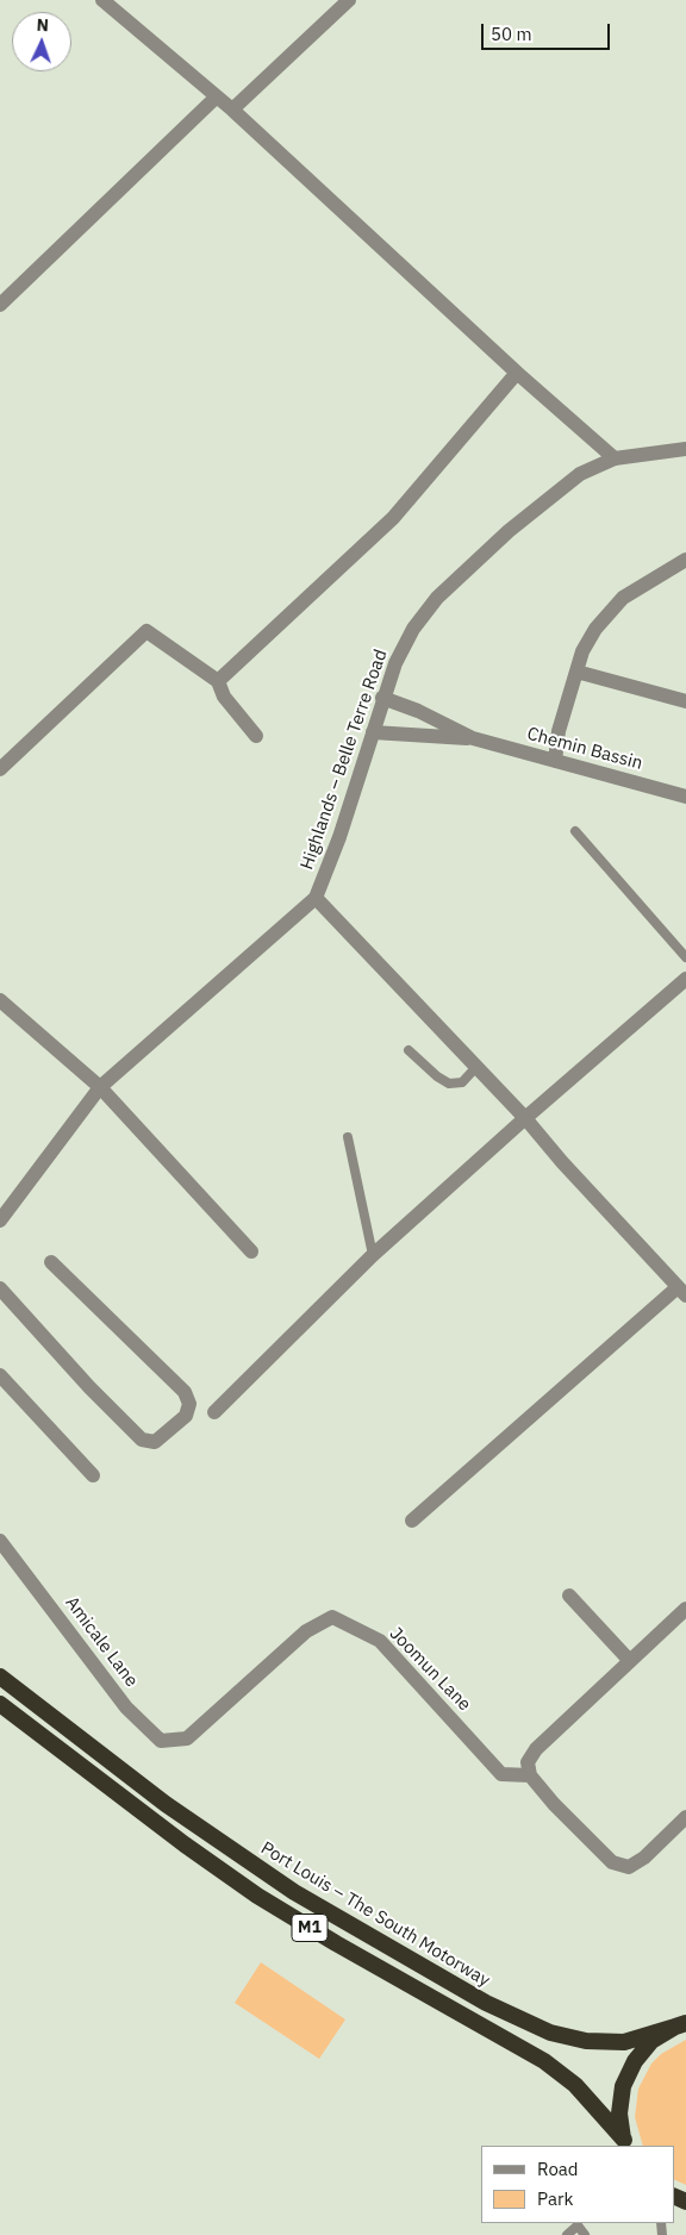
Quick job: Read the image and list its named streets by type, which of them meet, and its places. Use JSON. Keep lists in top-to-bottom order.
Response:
{
  "streets": {
    "highway": ["Port Louis – The South Motorway", "M1"],
    "street": [
      "Chemin Bassin",
      "Highlands – Belle Terre Road",
      "Amicale Lane",
      "Joomun Lane"
    ]
  },
  "crossings": [
    ["Amicale Lane", "Joomun Lane"],
    ["Port Louis – The South Motorway", "M1"]
  ],
  "legend": ["Road", "Park"],
  "scale_bar": "50 m",
  "north": "top"
}
